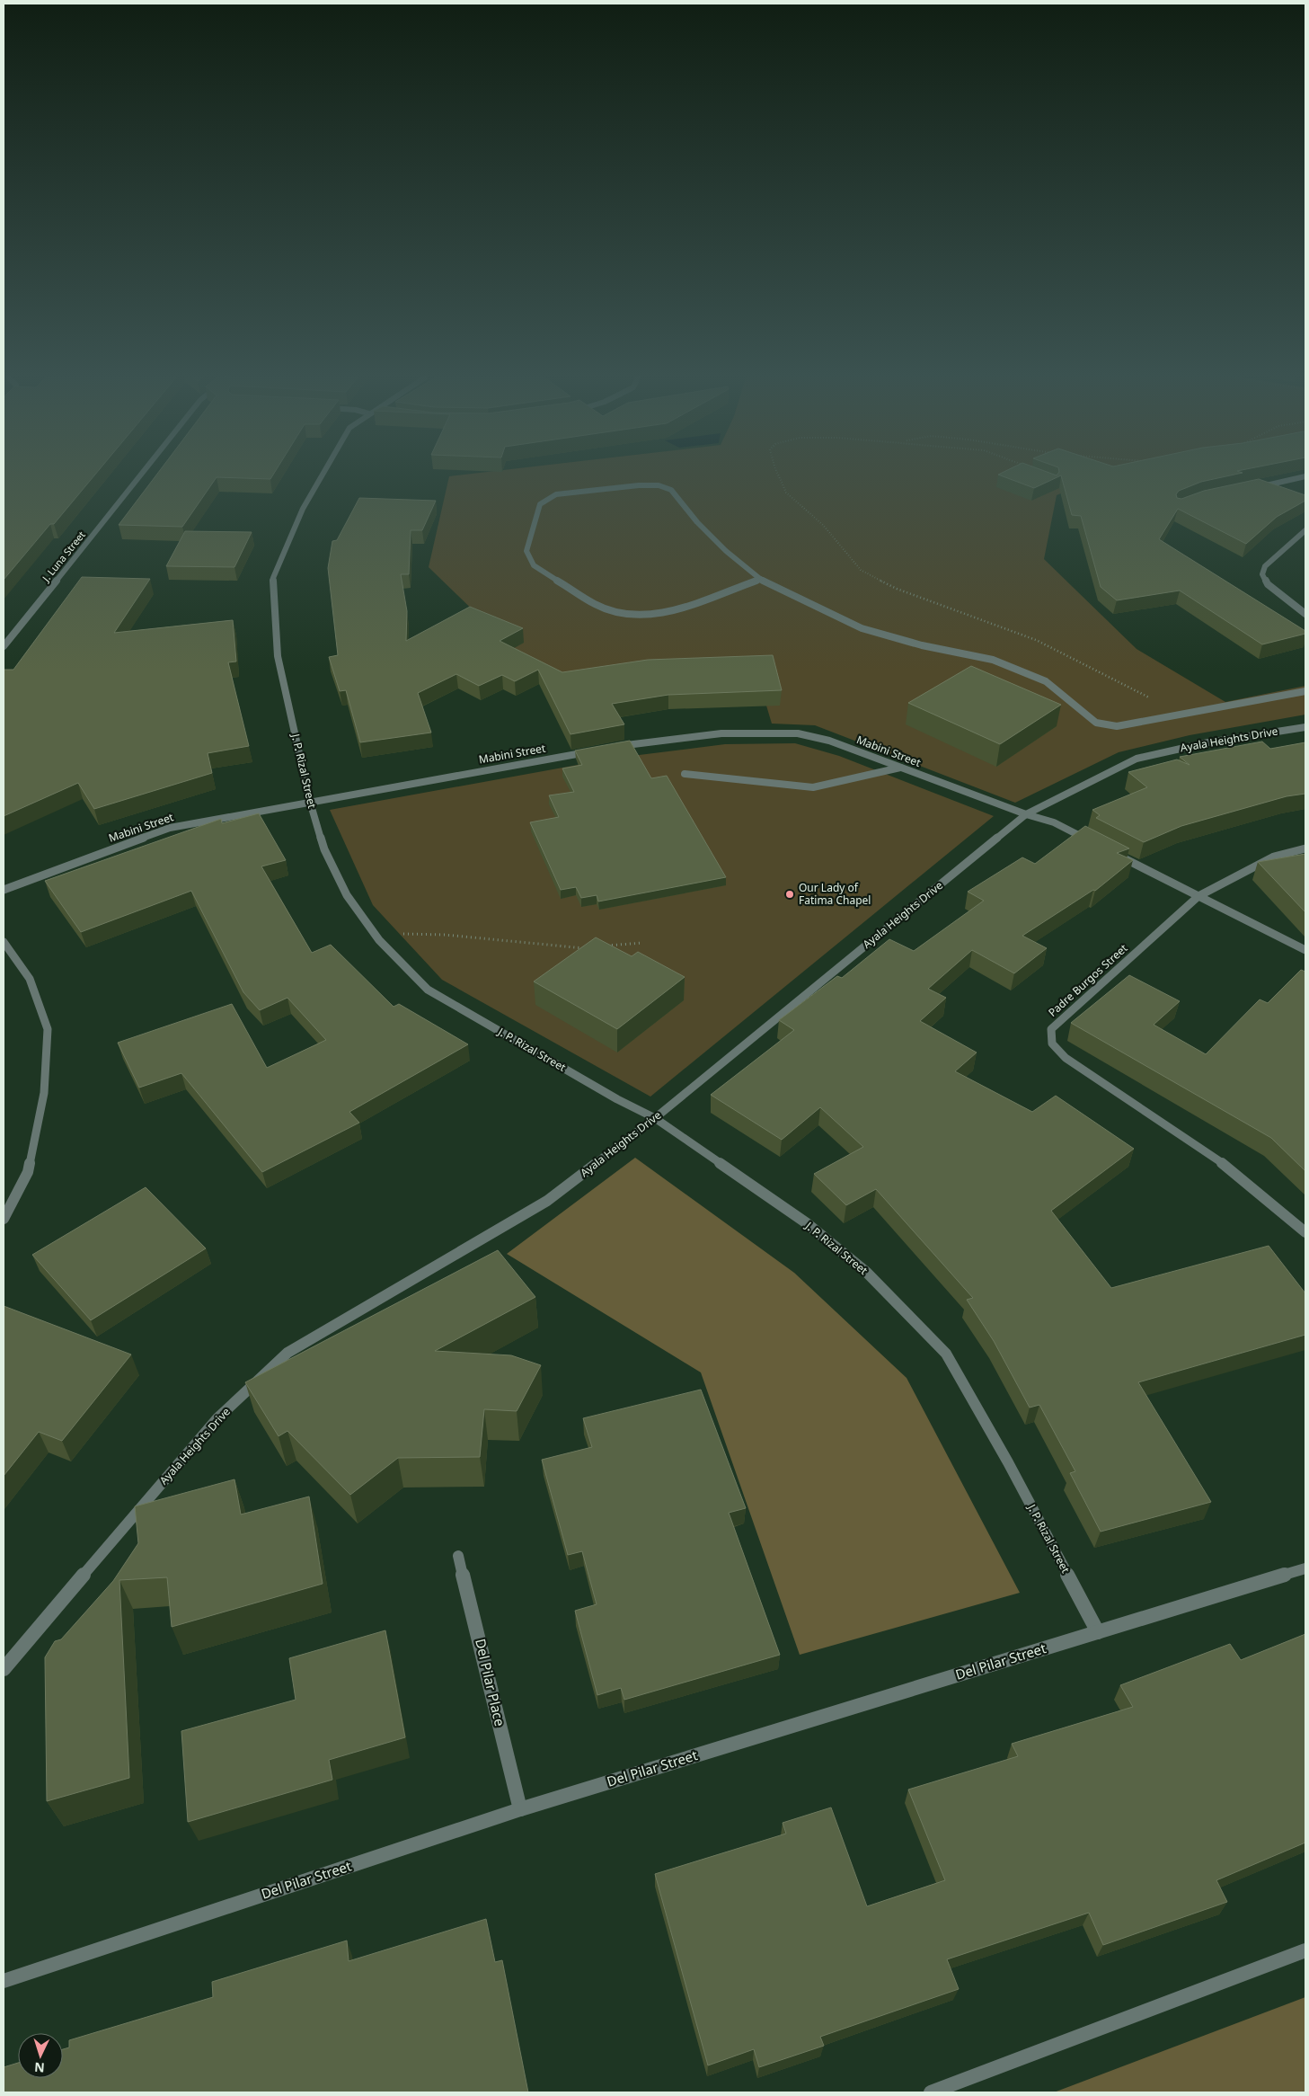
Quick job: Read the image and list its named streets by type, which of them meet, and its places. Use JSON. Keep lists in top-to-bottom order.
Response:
{
  "streets": {
    "street": [
      "J. Luna Street",
      "Ayala Heights Drive",
      "Mabini Street",
      "J. P. Rizal Street",
      "Padre Burgos Street",
      "Del Pilar Street",
      "Del Pilar Place"
    ]
  },
  "crossings": [
    ["Ayala Heights Drive", "Mabini Street"],
    ["Ayala Heights Drive", "J. P. Rizal Street"],
    ["Mabini Street", "J. P. Rizal Street"],
    ["J. P. Rizal Street", "Del Pilar Street"],
    ["Del Pilar Street", "Del Pilar Place"]
  ],
  "places": ["Our Lady of Fatima Chapel"],
  "north": "bottom"
}
